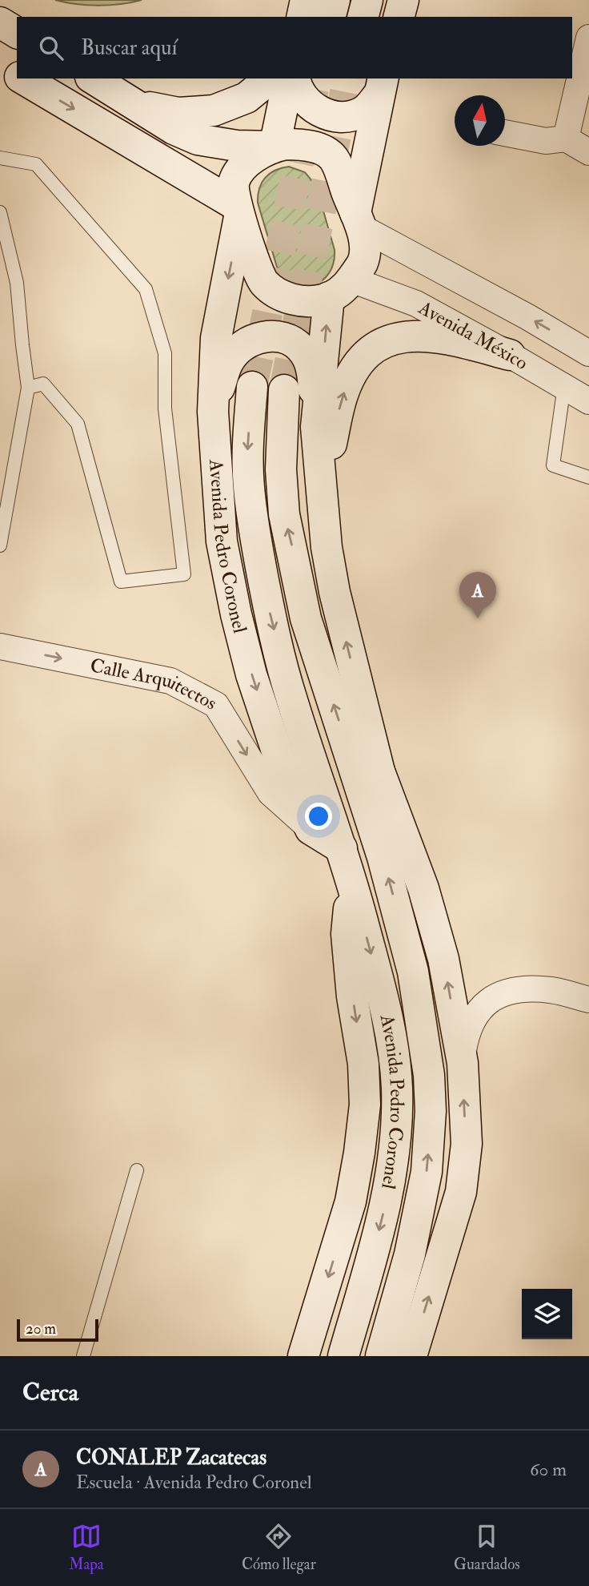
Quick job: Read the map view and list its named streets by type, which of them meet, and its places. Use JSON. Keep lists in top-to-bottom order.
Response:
{
  "streets": {
    "street": ["Avenida México", "Avenida Pedro Coronel", "Calle Arquitectos"]
  },
  "crossings": [
    ["Avenida México", "Avenida Pedro Coronel"],
    ["Avenida Pedro Coronel", "Calle Arquitectos"]
  ],
  "one_way": ["Calle Arquitectos"],
  "scale_bar": "20 m",
  "north": "top",
  "page": {
    "search": "Buscar aquí",
    "pins": "A",
    "scale": "20 m",
    "heading": "Cerca",
    "list": [
      {
        "mark": "A",
        "name": "CONALEP Zacatecas",
        "note": "Escuela · Avenida Pedro Coronel",
        "value": "60 m"
      }
    ],
    "nav": ["Mapa", "Cómo llegar", "Guardados"]
  }
}
